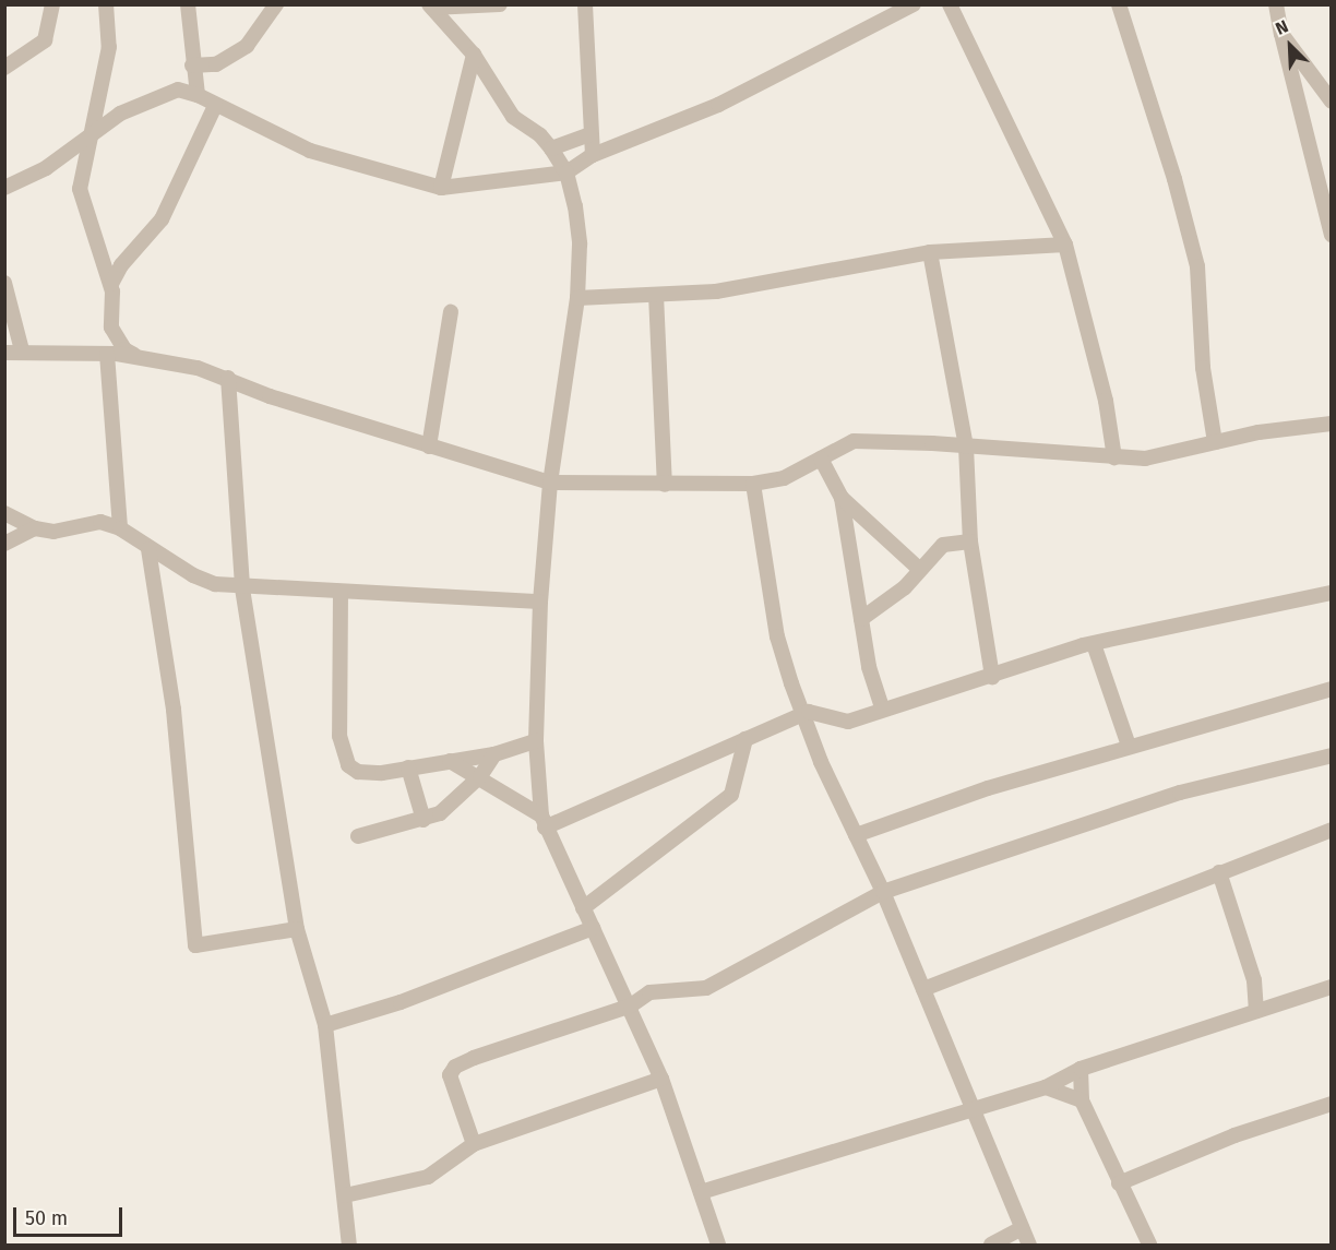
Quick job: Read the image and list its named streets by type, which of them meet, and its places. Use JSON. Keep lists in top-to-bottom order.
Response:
{
  "scale_bar": "50 m",
  "north": "top left"
}
